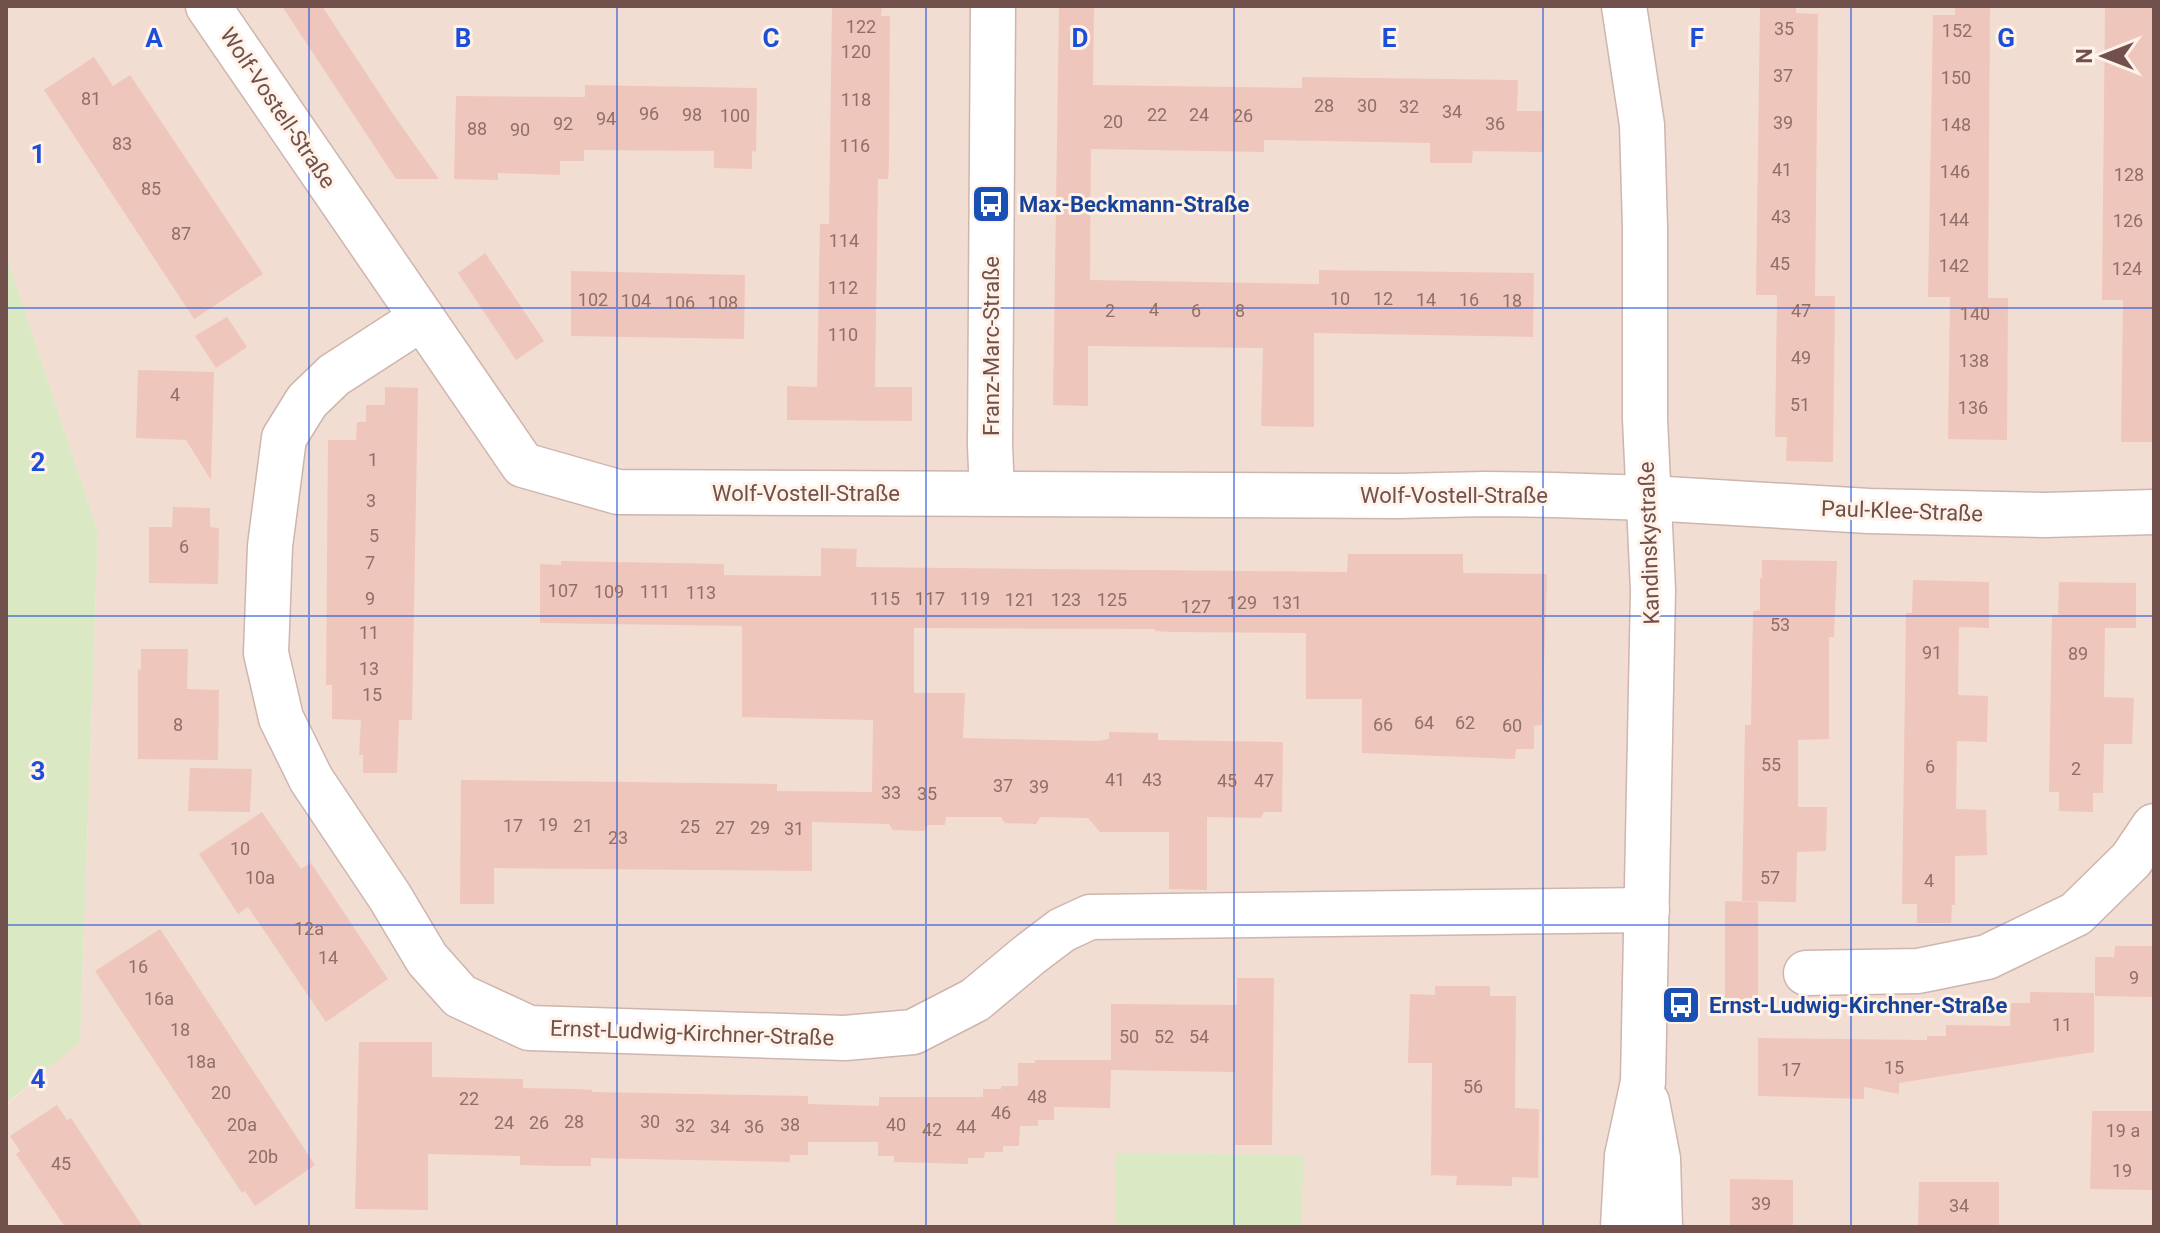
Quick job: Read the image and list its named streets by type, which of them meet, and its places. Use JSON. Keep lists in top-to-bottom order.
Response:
{
  "streets": {
    "street": [
      "Wolf-Vostell-Straße",
      "Franz-Marc-Straße",
      "Paul-Klee-Straße",
      "Kandinskystraße",
      "Ernst-Ludwig-Kirchner-Straße"
    ]
  },
  "crossings": [
    ["Wolf-Vostell-Straße", "Franz-Marc-Straße"],
    ["Wolf-Vostell-Straße", "Paul-Klee-Straße"],
    ["Wolf-Vostell-Straße", "Kandinskystraße"],
    ["Wolf-Vostell-Straße", "Ernst-Ludwig-Kirchner-Straße"],
    ["Paul-Klee-Straße", "Kandinskystraße"],
    ["Kandinskystraße", "Ernst-Ludwig-Kirchner-Straße"]
  ],
  "places": {
    "bus stop": ["Max-Beckmann-Straße", "Ernst-Ludwig-Kirchner-Straße"]
  },
  "house_numbers": [
    "122",
    "35",
    "152",
    "120",
    "37",
    "150",
    "81",
    "118",
    "28",
    "30",
    "32",
    "34",
    "96",
    "98",
    "22",
    "24",
    "100",
    "26",
    "94",
    "20",
    "39",
    "92",
    "36",
    "148",
    "88",
    "90",
    "83",
    "116",
    "41",
    "146",
    "128",
    "85",
    "43",
    "144",
    "126",
    "87",
    "114",
    "45",
    "142",
    "124",
    "112",
    "10",
    "12",
    "102",
    "14",
    "16",
    "104",
    "18",
    "106",
    "108",
    "4",
    "2",
    "6",
    "8",
    "47",
    "140",
    "110",
    "49",
    "138",
    "4",
    "51",
    "136",
    "1",
    "3",
    "5",
    "6",
    "7",
    "107",
    "109",
    "111",
    "113",
    "9",
    "115",
    "117",
    "119",
    "121",
    "123",
    "125",
    "129",
    "131",
    "127",
    "53",
    "11",
    "91",
    "89",
    "13",
    "15",
    "64",
    "62",
    "8",
    "66",
    "60",
    "55",
    "6",
    "2",
    "41",
    "43",
    "45",
    "47",
    "37",
    "39",
    "33",
    "35",
    "19",
    "17",
    "21",
    "25",
    "27",
    "29",
    "31",
    "23",
    "10",
    "10a",
    "57",
    "4",
    "12a",
    "14",
    "16",
    "9",
    "16a",
    "11",
    "18",
    "50",
    "52",
    "54",
    "18a",
    "15",
    "17",
    "56",
    "20",
    "48",
    "22",
    "46",
    "28",
    "30",
    "24",
    "26",
    "20a",
    "38",
    "40",
    "32",
    "34",
    "36",
    "44",
    "42",
    "19 a",
    "20b",
    "45",
    "19",
    "39",
    "34"
  ],
  "north": "left",
  "grid": {
    "columns": [
      "A",
      "B",
      "C",
      "D",
      "E",
      "F",
      "G"
    ],
    "rows": [
      "1",
      "2",
      "3",
      "4"
    ]
  }
}
